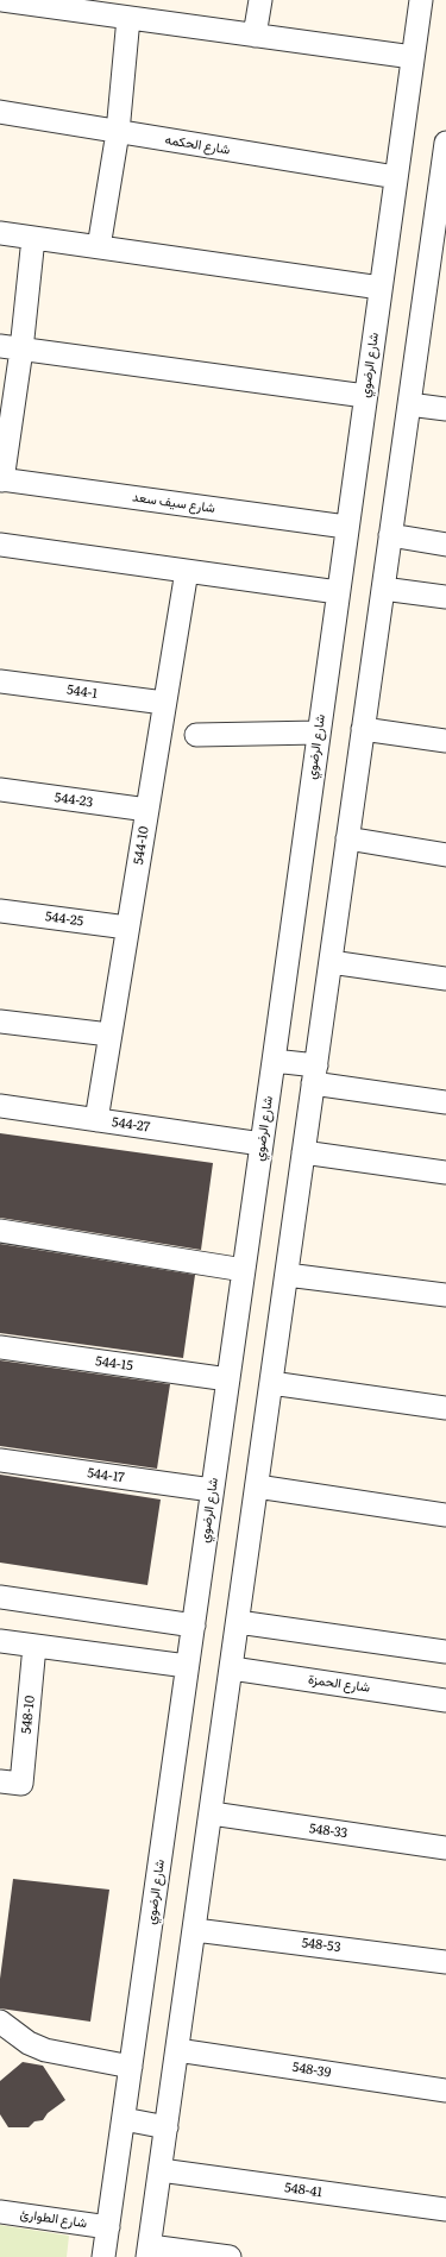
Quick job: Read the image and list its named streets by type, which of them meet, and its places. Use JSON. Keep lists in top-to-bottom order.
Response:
{
  "streets": {
    "street": [
      "شارع الحكمه",
      "شارع الرضوي",
      "شارع سيف سعد",
      "544-1",
      "544-23",
      "544-10",
      "544-25",
      "544-27",
      "544-15",
      "544-17",
      "شارع الحمزة",
      "548-10",
      "548-33",
      "548-53",
      "548-39",
      "548-41",
      "شارع الطوارئ"
    ]
  },
  "crossings": [
    ["شارع الحكمه", "شارع الرضوي"],
    ["شارع الرضوي", "شارع سيف سعد"],
    ["شارع الرضوي", "544-27"],
    ["شارع الرضوي", "544-15"],
    ["شارع الرضوي", "544-17"],
    ["شارع الرضوي", "شارع الطوارئ"],
    ["544-1", "544-10"],
    ["544-23", "544-10"],
    ["544-10", "544-25"],
    ["544-10", "544-27"]
  ]
}
